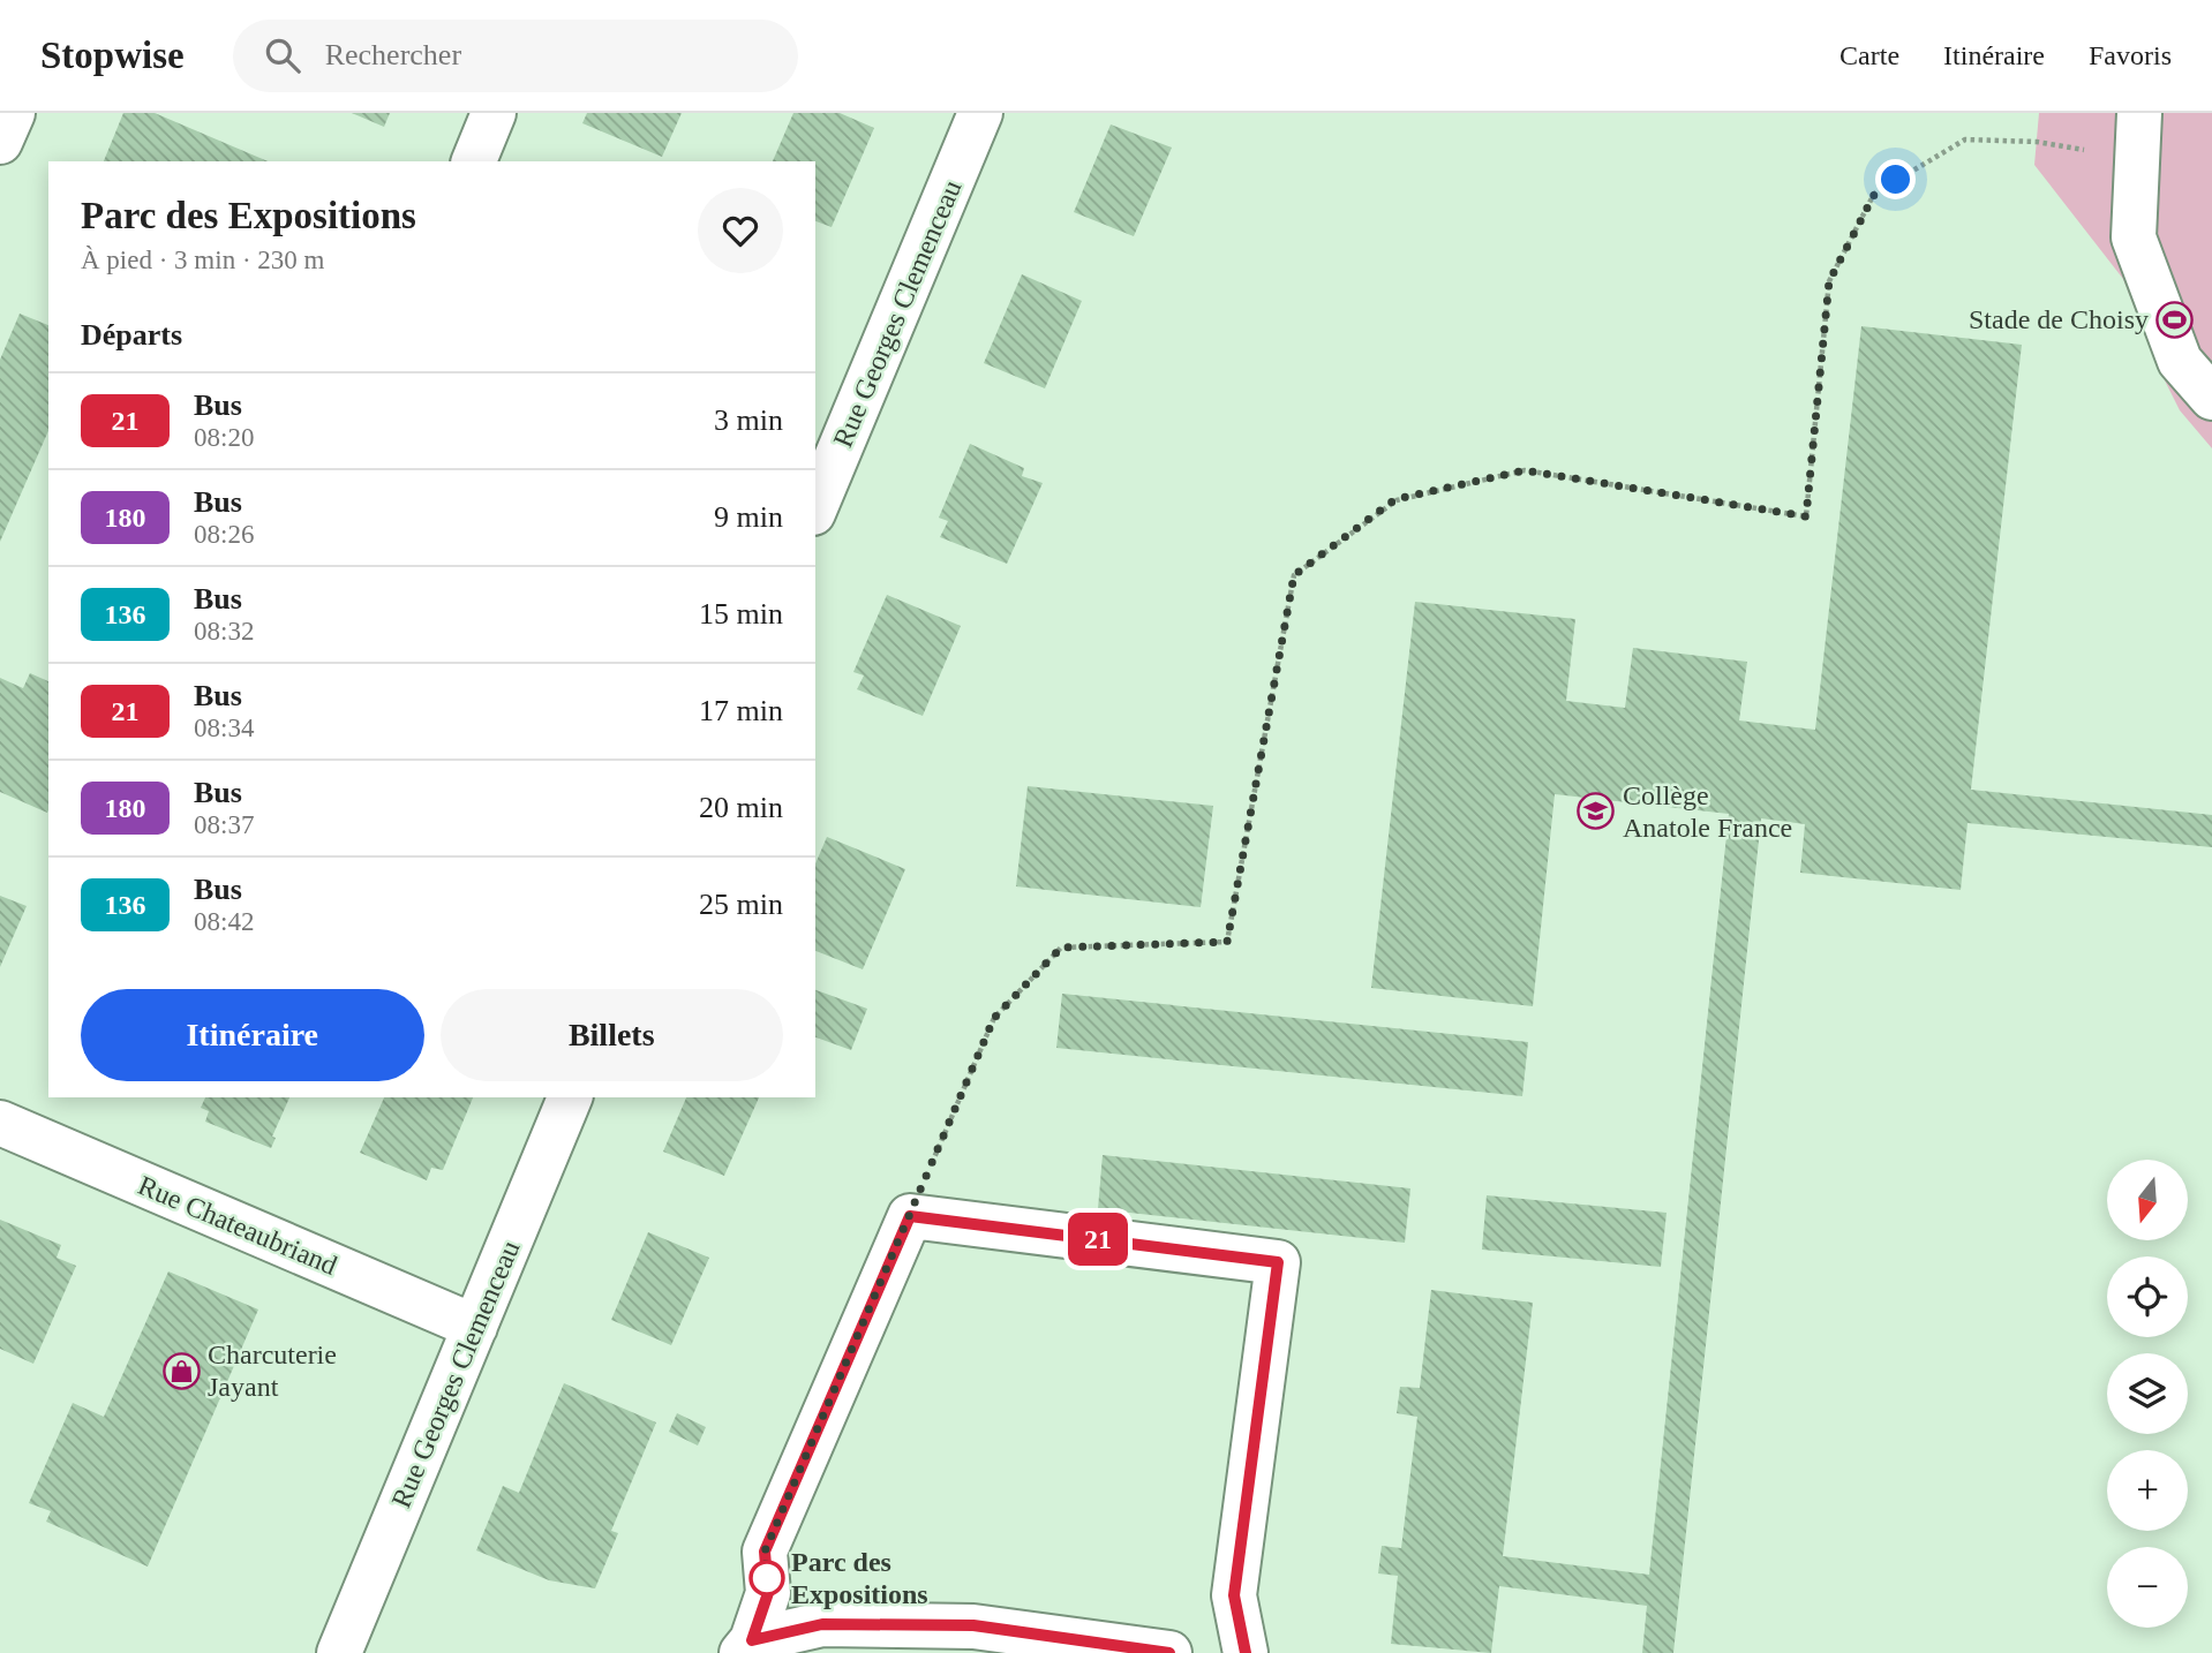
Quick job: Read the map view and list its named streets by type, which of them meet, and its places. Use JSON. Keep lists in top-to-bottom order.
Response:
{
  "streets": {
    "street": ["Rue Georges Clemenceau", "Rue Chateaubriand"]
  },
  "crossings": [
    ["Rue Georges Clemenceau", "Rue Chateaubriand"]
  ],
  "places": {
    "sports": ["Stade de Choisy"],
    "school or university": ["Collège Anatole France"],
    "shop": ["Charcuterie Jayant"],
    "other": ["Parc des Expositions"]
  },
  "lines": ["bus line 21"],
  "north": "bottom",
  "page": {
    "header": "Stopwise",
    "search": "Rechercher",
    "nav": ["Carte", "Itinéraire", "Favoris"],
    "on_map": "21",
    "heading": [
      ["Parc des Expositions", "À pied · 3 min · 230 m"],
      "Départs"
    ],
    "list": [
      {
        "mark": "21",
        "name": "Bus",
        "note": "08:20",
        "value": "3 min"
      },
      {
        "mark": "180",
        "name": "Bus",
        "note": "08:26",
        "value": "9 min"
      },
      {
        "mark": "136",
        "name": "Bus",
        "note": "08:32",
        "value": "15 min"
      },
      {
        "mark": "21",
        "name": "Bus",
        "note": "08:34",
        "value": "17 min"
      },
      {
        "mark": "180",
        "name": "Bus",
        "note": "08:37",
        "value": "20 min"
      },
      {
        "mark": "136",
        "name": "Bus",
        "note": "08:42",
        "value": "25 min"
      }
    ],
    "buttons": ["Itinéraire", "Billets"],
    "map_buttons": ["+", "−"]
  }
}
